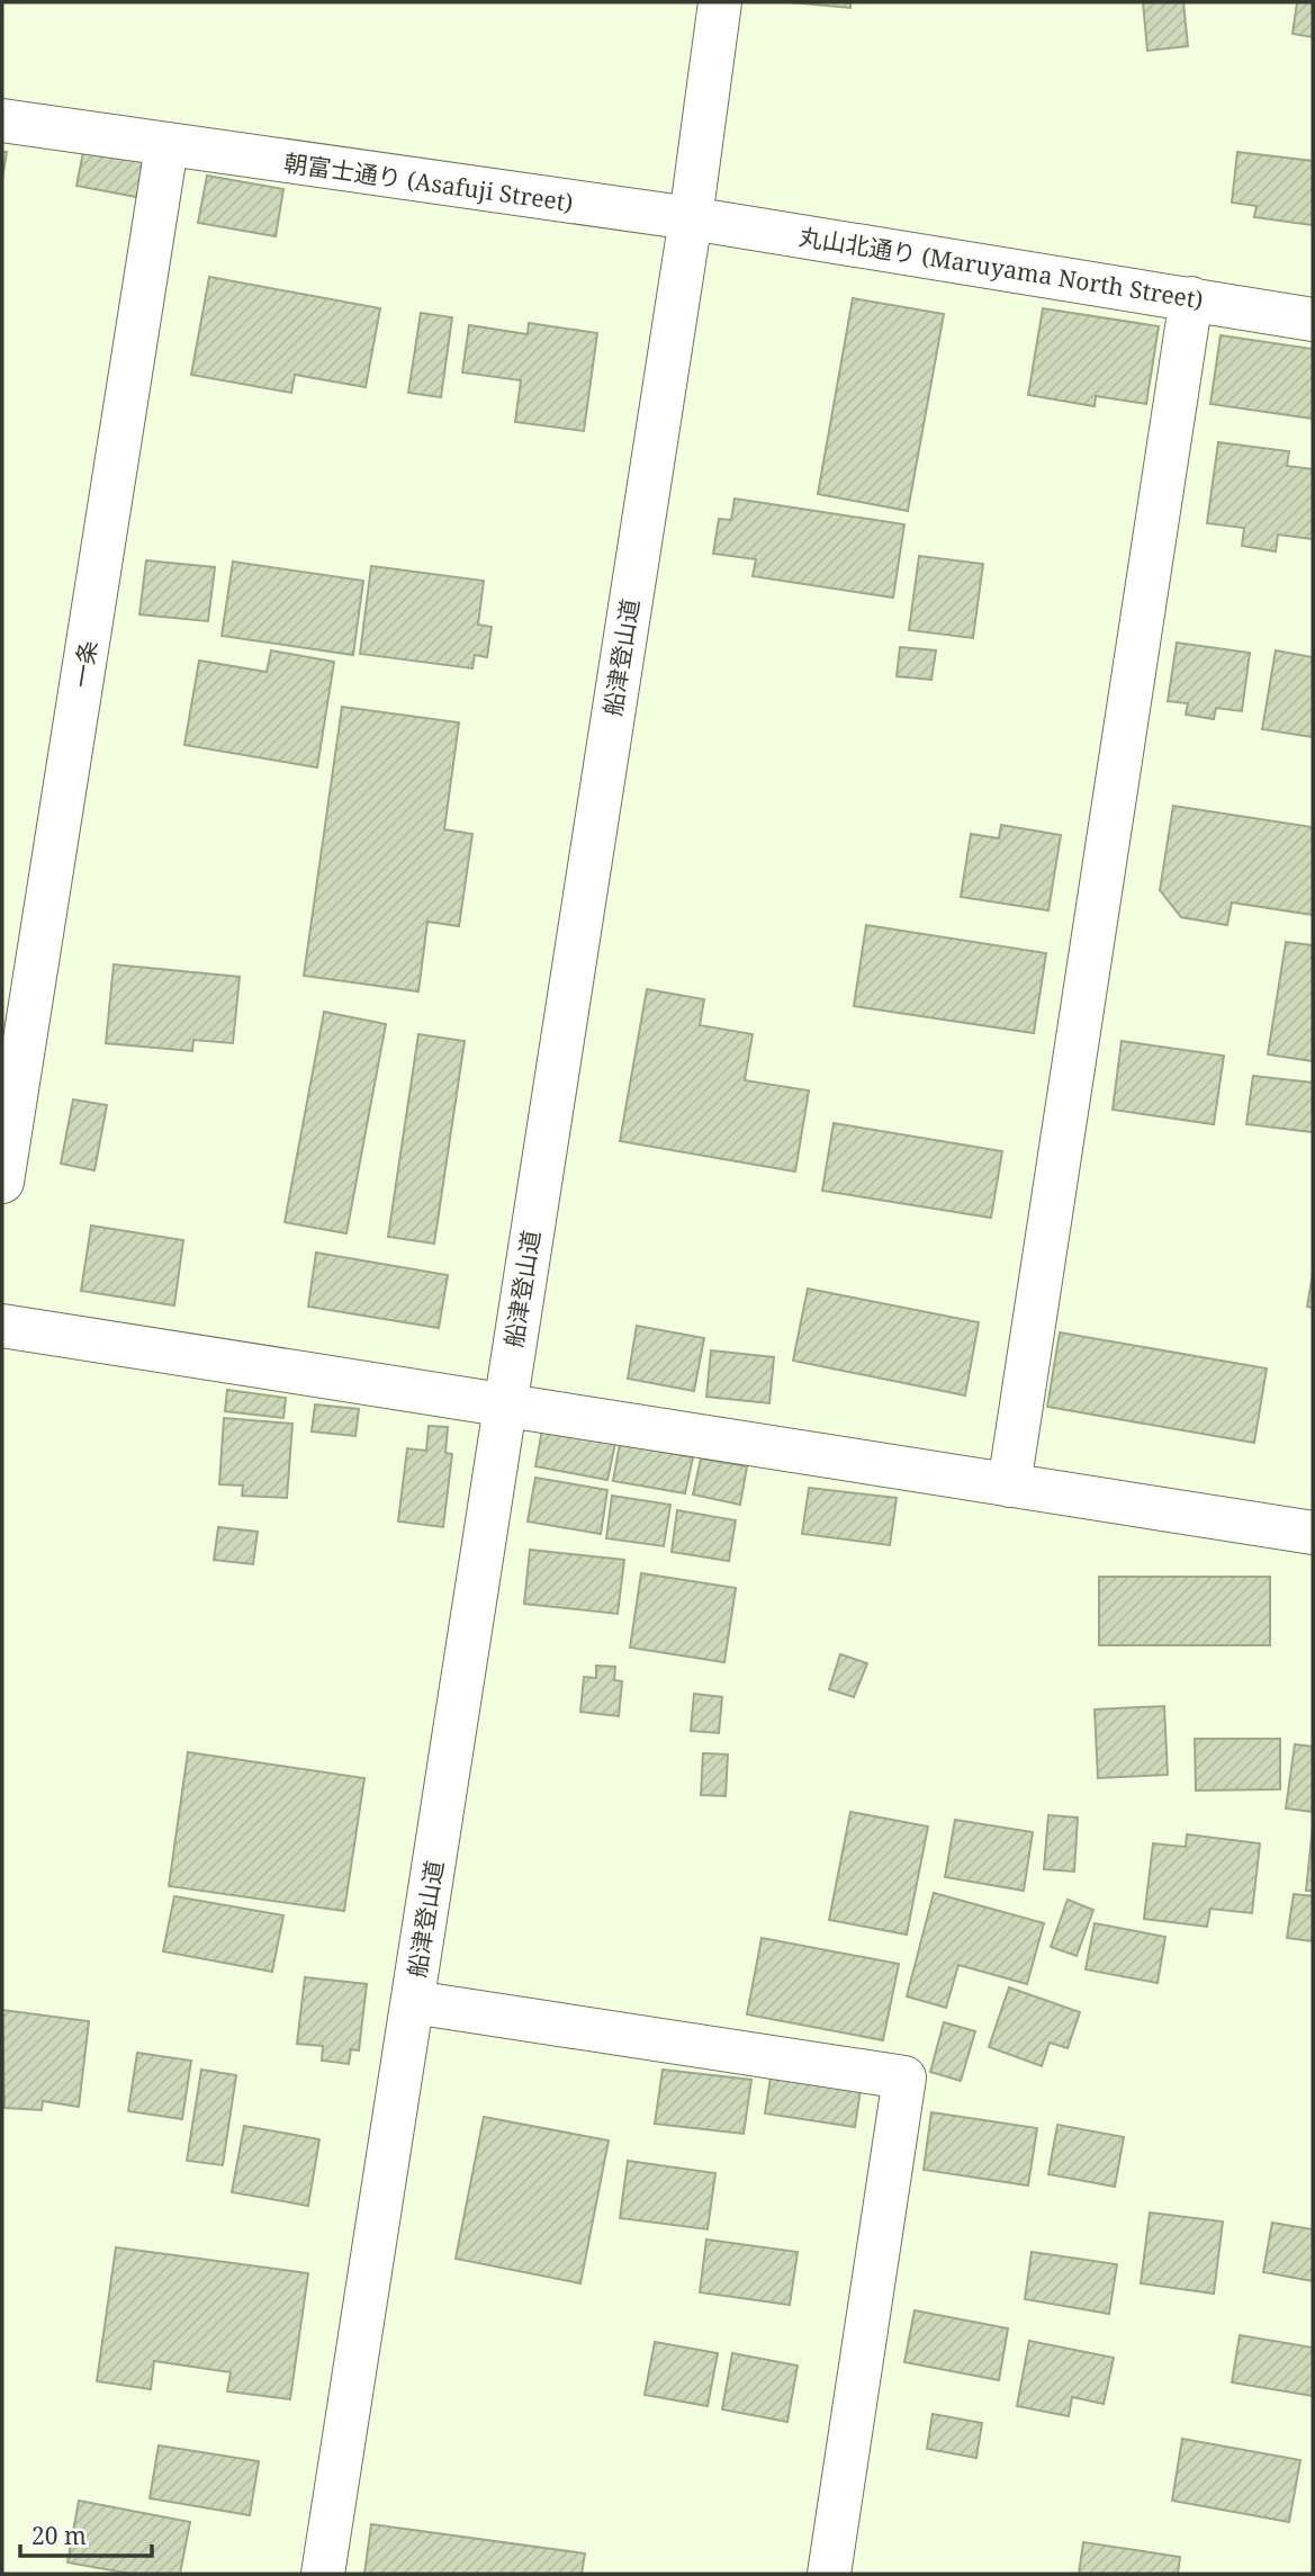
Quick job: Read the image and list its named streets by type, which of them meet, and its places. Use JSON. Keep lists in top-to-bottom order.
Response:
{
  "streets": {
    "street": [
      "朝富士通り (Asafuji Street)",
      "丸山北通り (Maruyama North Street)",
      "船津登山道",
      "一条"
    ]
  },
  "crossings": [
    ["朝富士通り (Asafuji Street)", "丸山北通り (Maruyama North Street)"],
    ["朝富士通り (Asafuji Street)", "船津登山道"],
    ["朝富士通り (Asafuji Street)", "一条"],
    ["丸山北通り (Maruyama North Street)", "船津登山道"]
  ],
  "scale_bar": "20 m"
}
